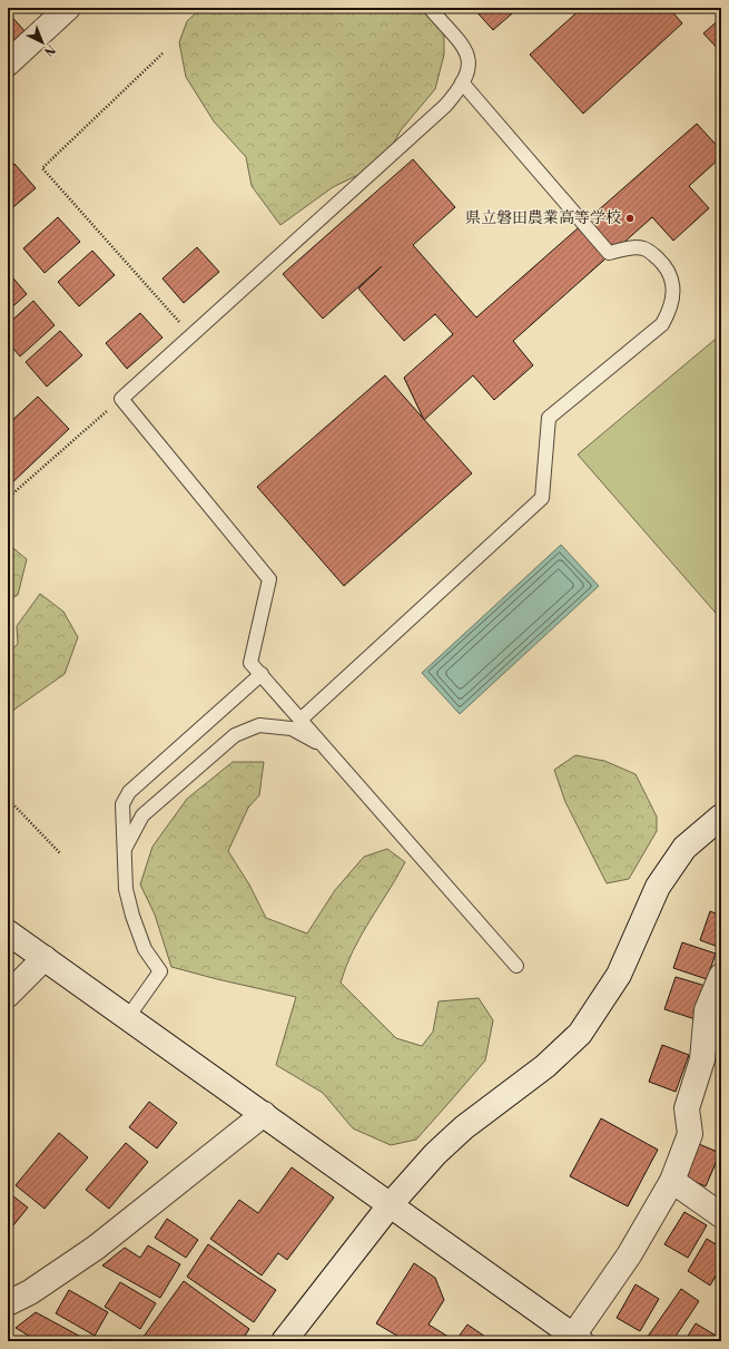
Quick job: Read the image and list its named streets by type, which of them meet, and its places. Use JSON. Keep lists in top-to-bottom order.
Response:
{
  "places": ["県立磐田農業高等学校"],
  "north": "bottom right"
}
